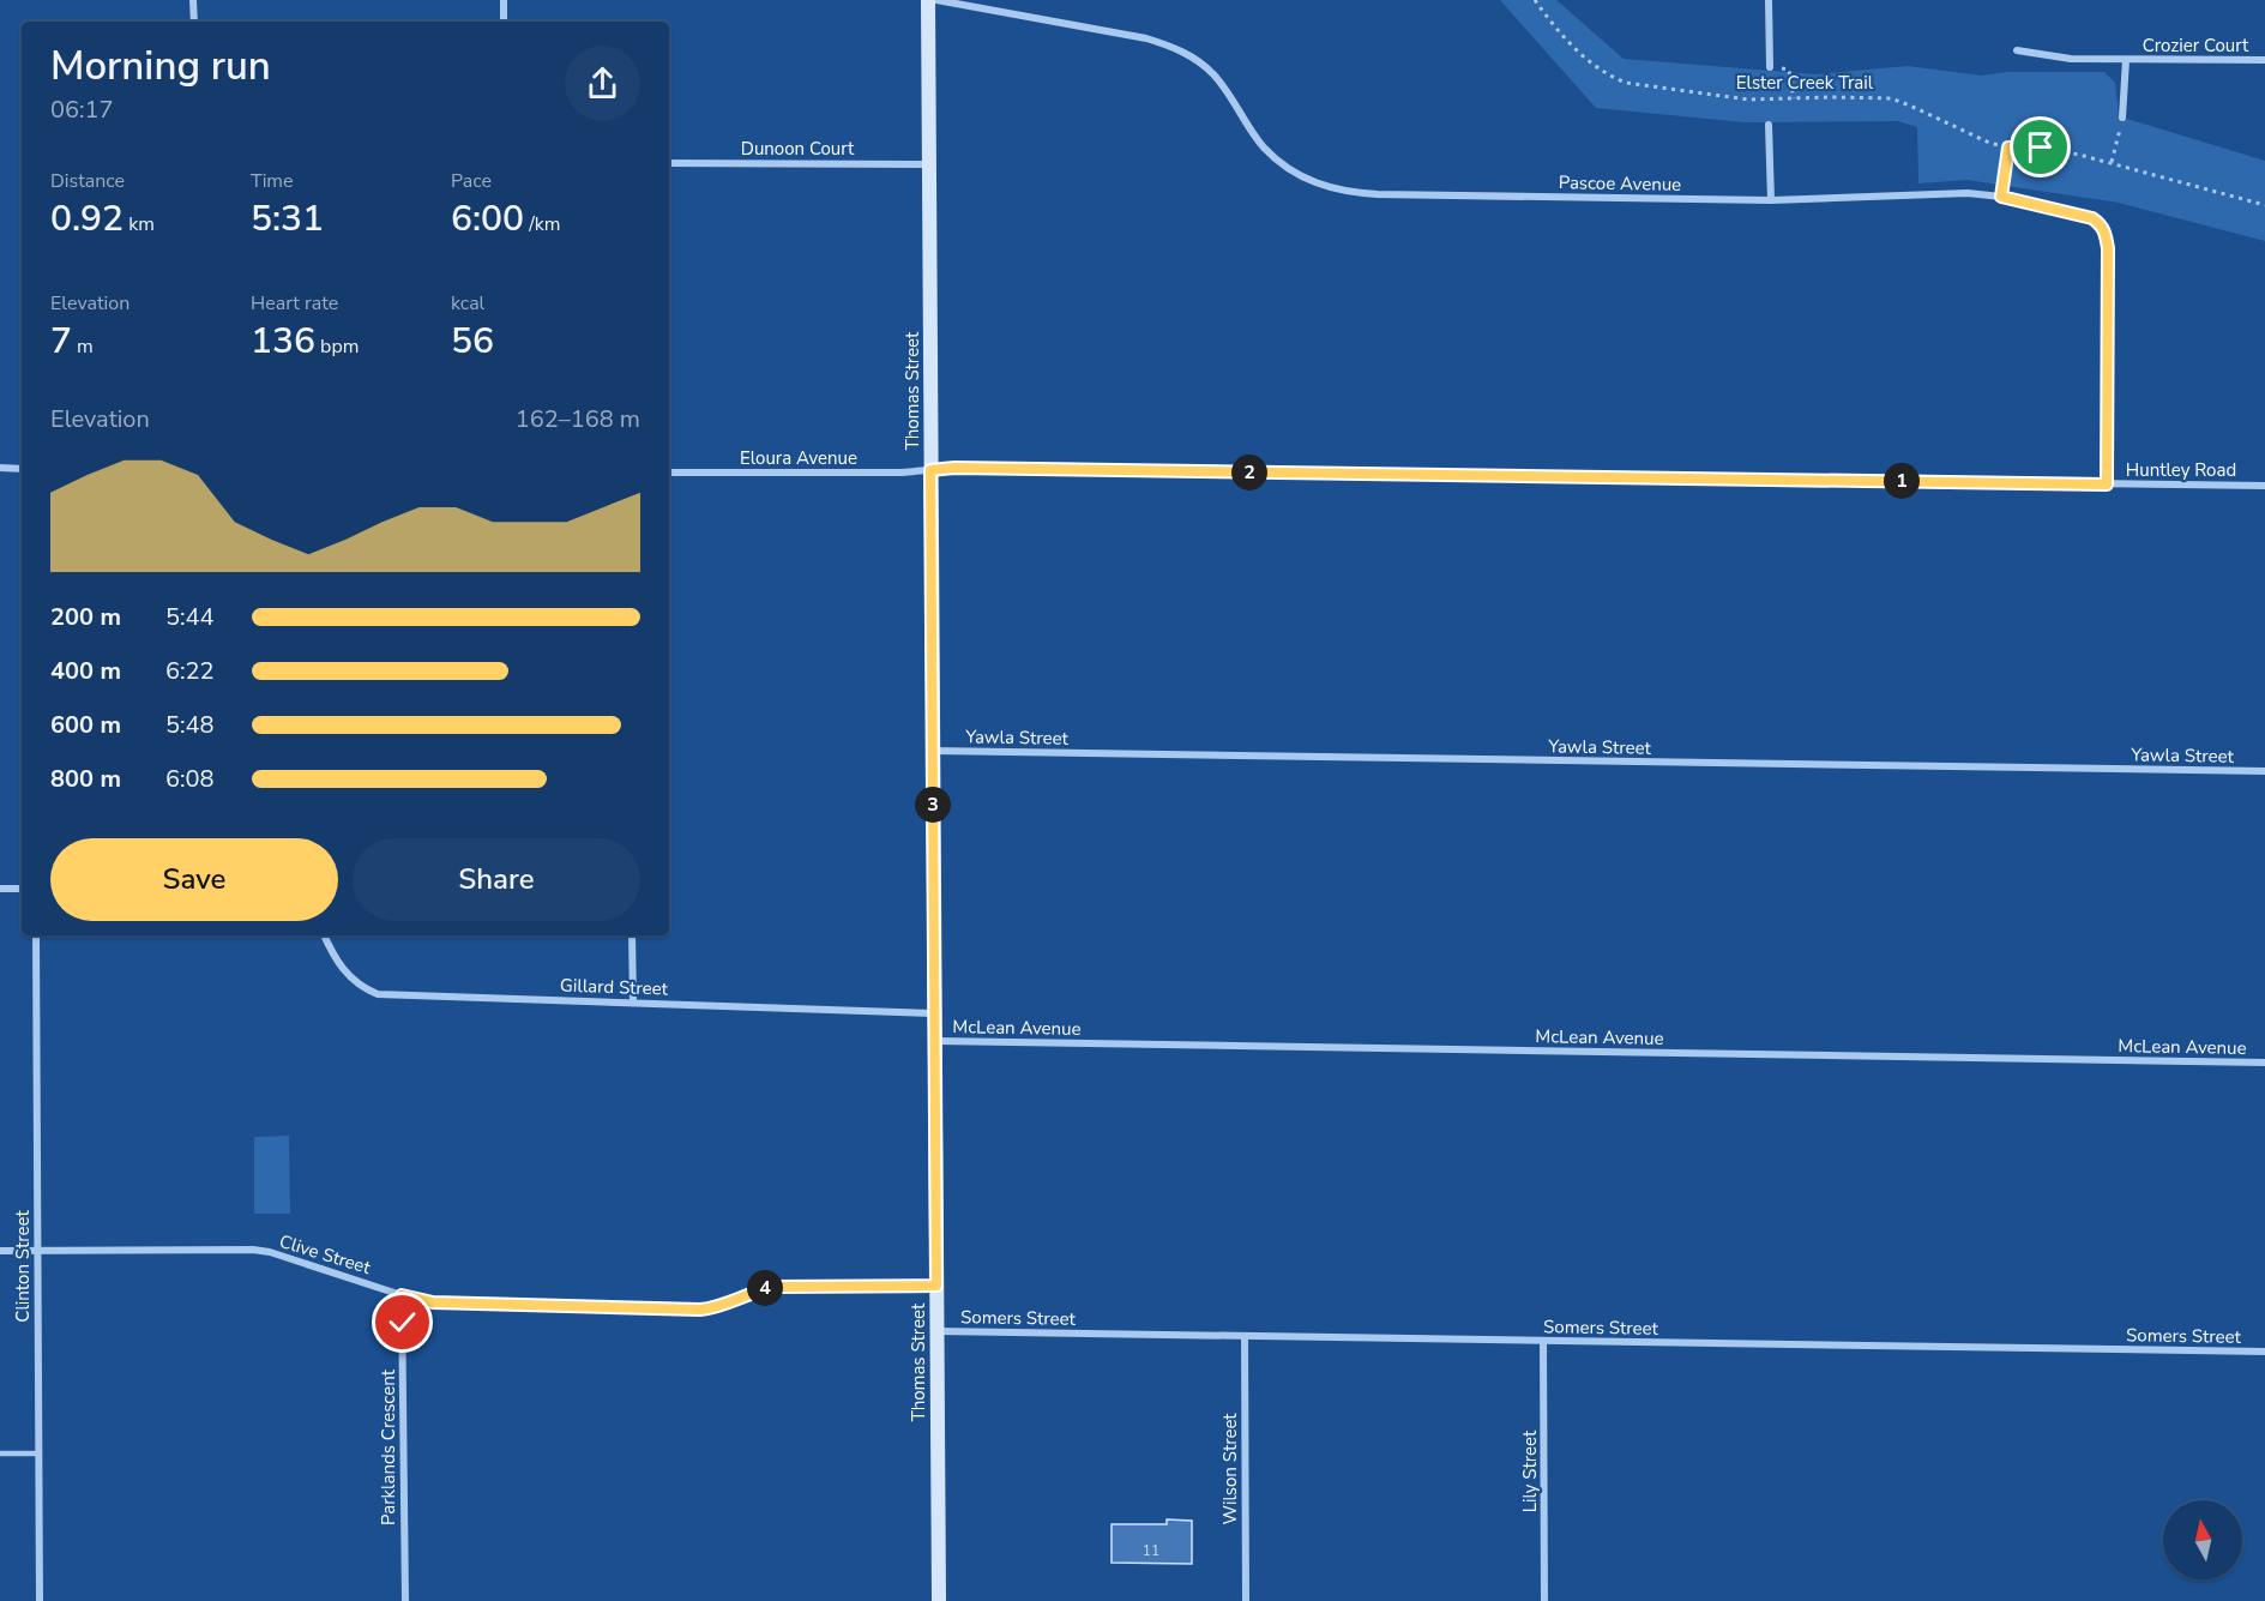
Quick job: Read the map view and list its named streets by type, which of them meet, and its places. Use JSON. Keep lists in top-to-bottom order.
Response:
{
  "streets": {
    "street": [
      "Crozier Court",
      "Dunoon Court",
      "Pascoe Avenue",
      "Thomas Street",
      "Eloura Avenue",
      "Huntley Road",
      "Yawla Street",
      "Gillard Street",
      "McLean Avenue",
      "Clive Street",
      "Clinton Street",
      "Somers Street",
      "Parklands Crescent",
      "Wilson Street",
      "Lily Street"
    ],
    "path": ["Elster Creek Trail"]
  },
  "crossings": [
    ["Dunoon Court", "Thomas Street"],
    ["Pascoe Avenue", "Huntley Road"],
    ["Thomas Street", "Eloura Avenue"],
    ["Thomas Street", "Huntley Road"],
    ["Thomas Street", "Yawla Street"],
    ["Thomas Street", "Gillard Street"],
    ["Thomas Street", "McLean Avenue"],
    ["Thomas Street", "Clive Street"],
    ["Thomas Street", "Somers Street"],
    ["Eloura Avenue", "Huntley Road"],
    ["Clive Street", "Clinton Street"],
    ["Clive Street", "Parklands Crescent"],
    ["Somers Street", "Wilson Street"],
    ["Somers Street", "Lily Street"]
  ],
  "house_numbers": ["11"],
  "north": "top",
  "page": {
    "heading": ["Morning run", "06:17"],
    "stats": [
      ["Distance", "0.92 km"],
      ["Time", "5:31"],
      ["Pace", "6:00 /km"],
      ["Elevation", "7 m"],
      ["Heart rate", "136 bpm"],
      ["kcal", "56"]
    ],
    "chart": ["Elevation", "162–168 m"],
    "pins": [
      "2",
      "1",
      "3",
      "4"
    ],
    "list": [
      {
        "name": "200 m",
        "note": "5:44"
      },
      {
        "name": "400 m",
        "note": "6:22"
      },
      {
        "name": "600 m",
        "note": "5:48"
      },
      {
        "name": "800 m",
        "note": "6:08"
      }
    ],
    "buttons": ["Save", "Share"]
  }
}
